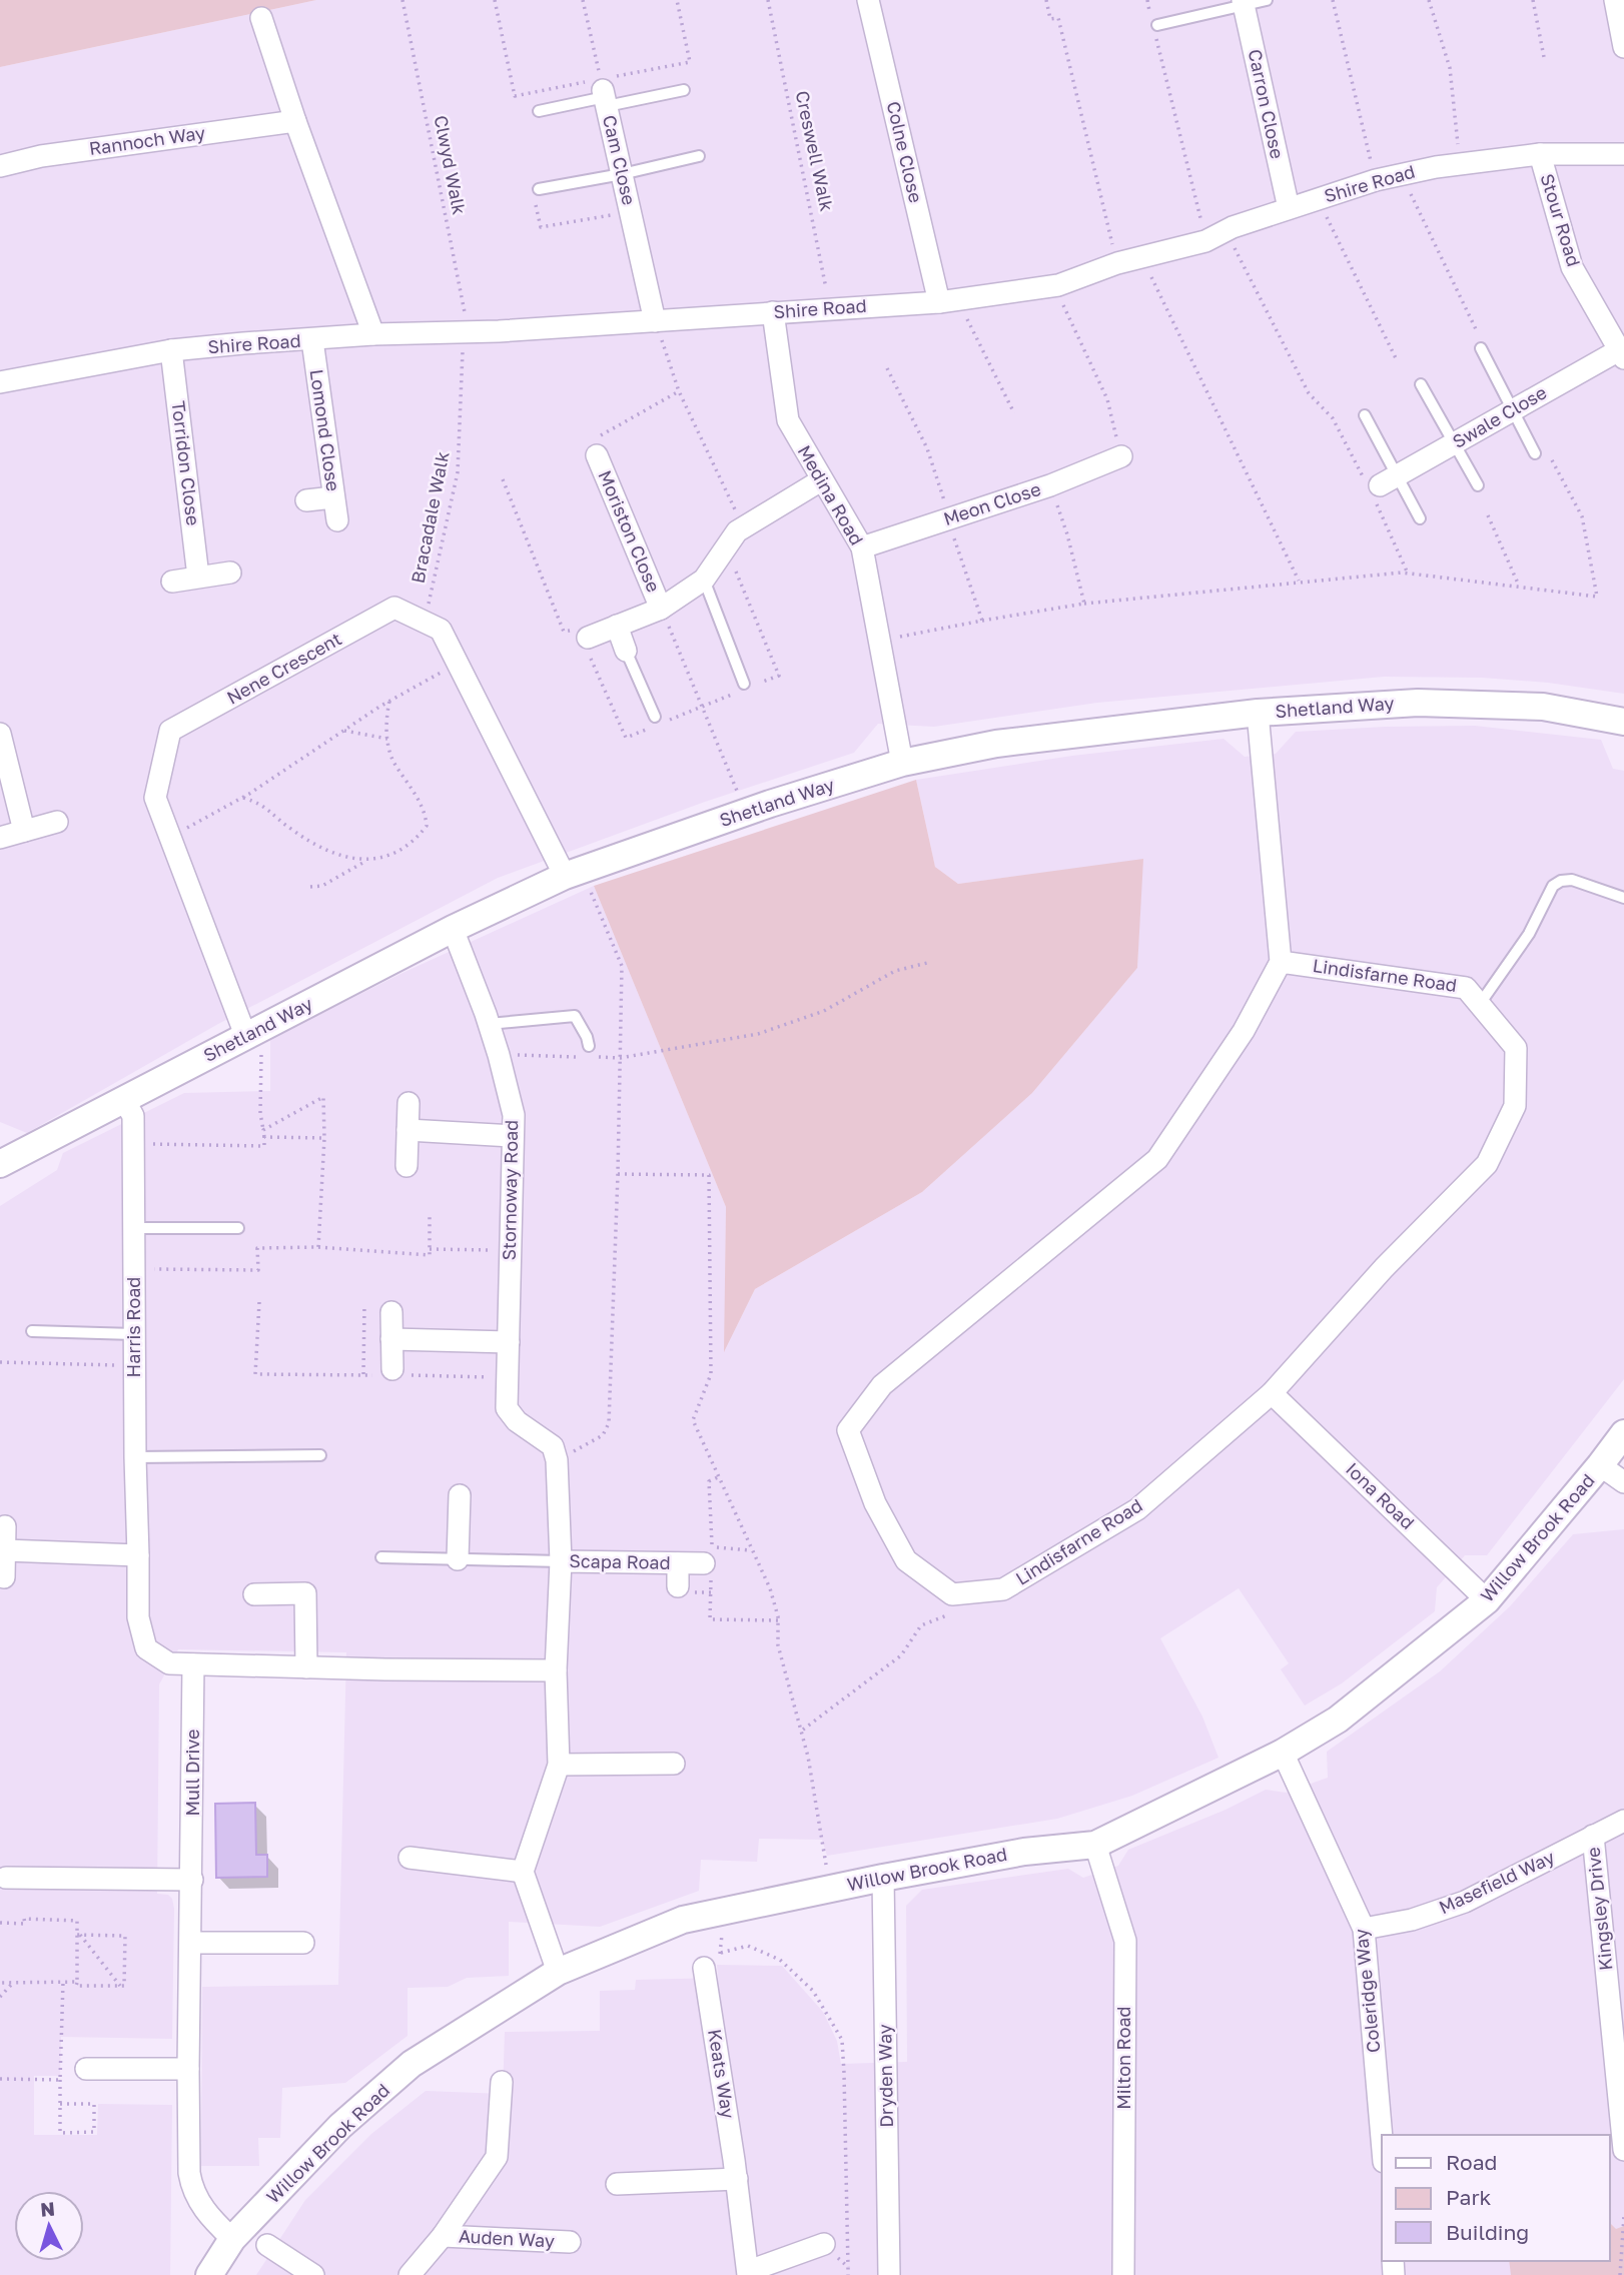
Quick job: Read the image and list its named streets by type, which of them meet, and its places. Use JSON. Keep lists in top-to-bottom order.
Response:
{
  "streets": {
    "street": [
      "Carron Close",
      "Rannoch Way",
      "Colne Close",
      "Cam Close",
      "Shire Road",
      "Stour Road",
      "Swale Close",
      "Lomond Close",
      "Torridon Close",
      "Medina Road",
      "Meon Close",
      "Moriston Close",
      "Nene Crescent",
      "Shetland Way",
      "Lindisfarne Road",
      "Stornoway Road",
      "Harris Road",
      "Iona Road",
      "Willow Brook Road",
      "Scapa Road",
      "Mull Drive",
      "Masefield Way",
      "Kingsley Drive",
      "Coleridge Way",
      "Milton Road",
      "Keats Way",
      "Dryden Way",
      "Auden Way"
    ],
    "path": ["Creswell Walk", "Clwyd Walk", "Bracadale Walk"]
  },
  "crossings": [
    ["Carron Close", "Shire Road"],
    ["Creswell Walk", "Shire Road"],
    ["Colne Close", "Shire Road"],
    ["Cam Close", "Shire Road"],
    ["Clwyd Walk", "Shire Road"],
    ["Clwyd Walk", "Bracadale Walk"],
    ["Shire Road", "Stour Road"],
    ["Shire Road", "Lomond Close"],
    ["Shire Road", "Torridon Close"],
    ["Shire Road", "Medina Road"],
    ["Shire Road", "Bracadale Walk"],
    ["Stour Road", "Swale Close"],
    ["Medina Road", "Meon Close"],
    ["Medina Road", "Moriston Close"],
    ["Medina Road", "Shetland Way"],
    ["Bracadale Walk", "Nene Crescent"],
    ["Nene Crescent", "Shetland Way"],
    ["Shetland Way", "Stornoway Road"],
    ["Shetland Way", "Harris Road"],
    ["Lindisfarne Road", "Iona Road"],
    ["Harris Road", "Scapa Road"],
    ["Harris Road", "Mull Drive"],
    ["Iona Road", "Willow Brook Road"],
    ["Willow Brook Road", "Mull Drive"],
    ["Willow Brook Road", "Coleridge Way"],
    ["Willow Brook Road", "Milton Road"],
    ["Willow Brook Road", "Dryden Way"],
    ["Masefield Way", "Kingsley Drive"],
    ["Masefield Way", "Coleridge Way"]
  ],
  "legend": ["Road", "Park", "Building"],
  "north": "top"
}
